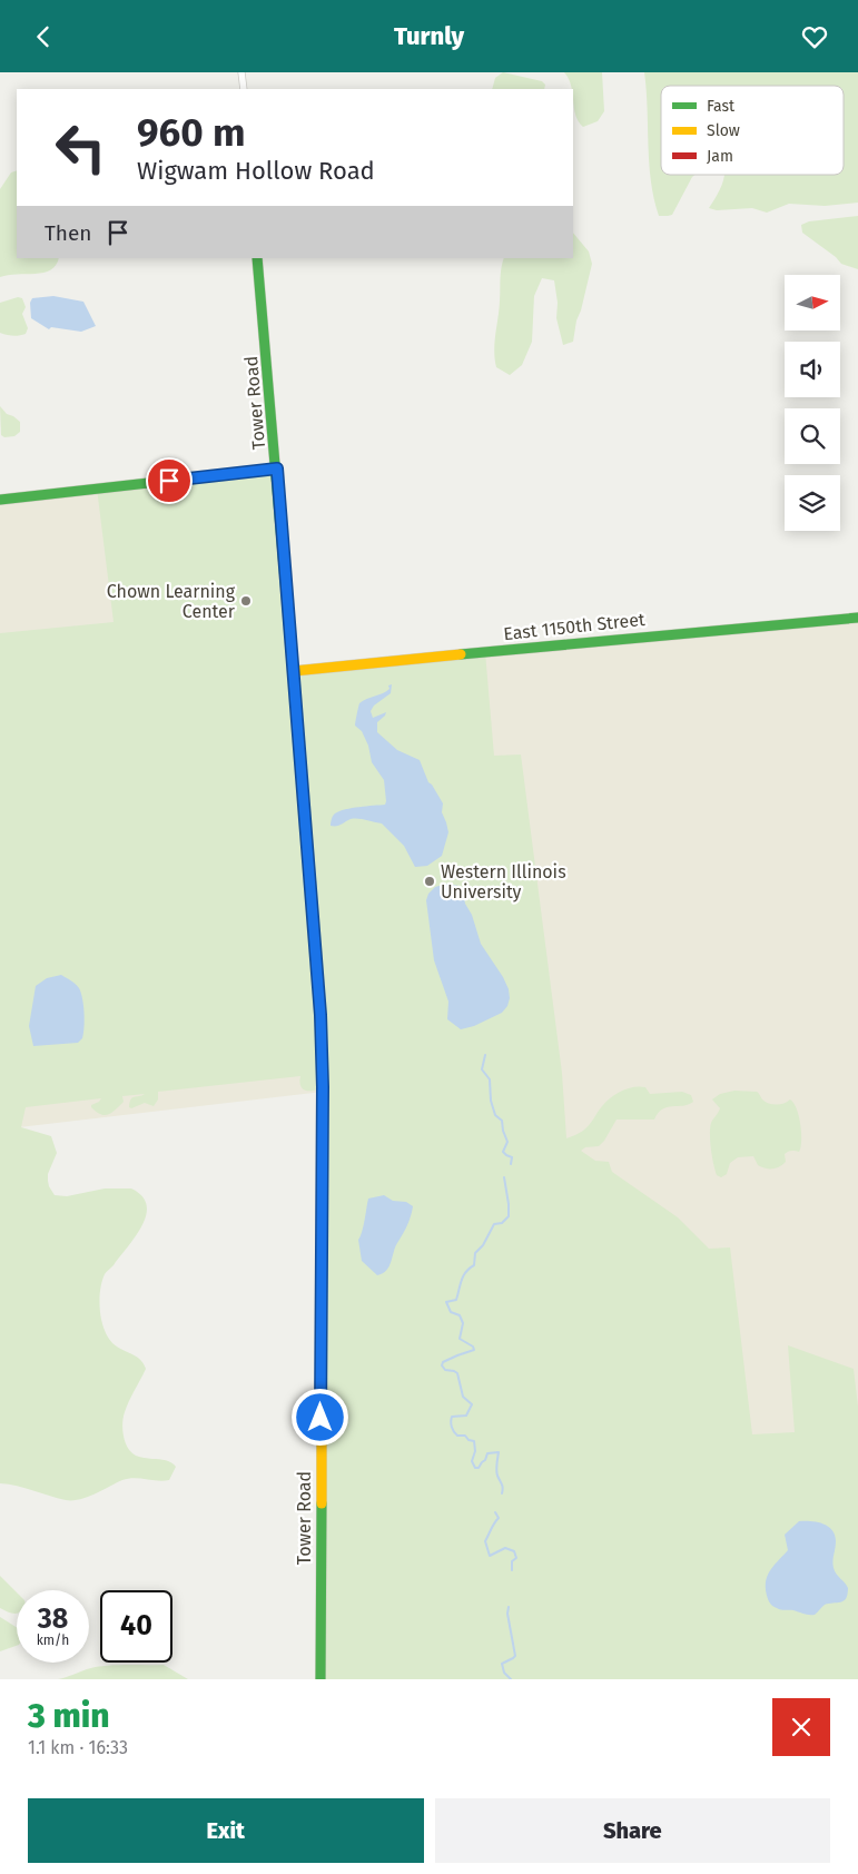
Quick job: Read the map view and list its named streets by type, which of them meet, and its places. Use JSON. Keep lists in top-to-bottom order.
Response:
{
  "streets": {
    "street": ["Tower Road", "East 1150th Street"]
  },
  "crossings": [
    ["Tower Road", "East 1150th Street"]
  ],
  "places": ["Chown Learning Center", "Western Illinois University"],
  "legend": ["Fast", "Slow", "Jam"],
  "north": "right",
  "page": {
    "header": "Turnly",
    "turn": ["960 m", "Wigwam Hollow Road"],
    "then": "Then",
    "speed": "38 km/h",
    "limit": "40",
    "heading": ["3 min", "1.1 km · 16:33"],
    "buttons": ["Exit", "Share"]
  }
}
